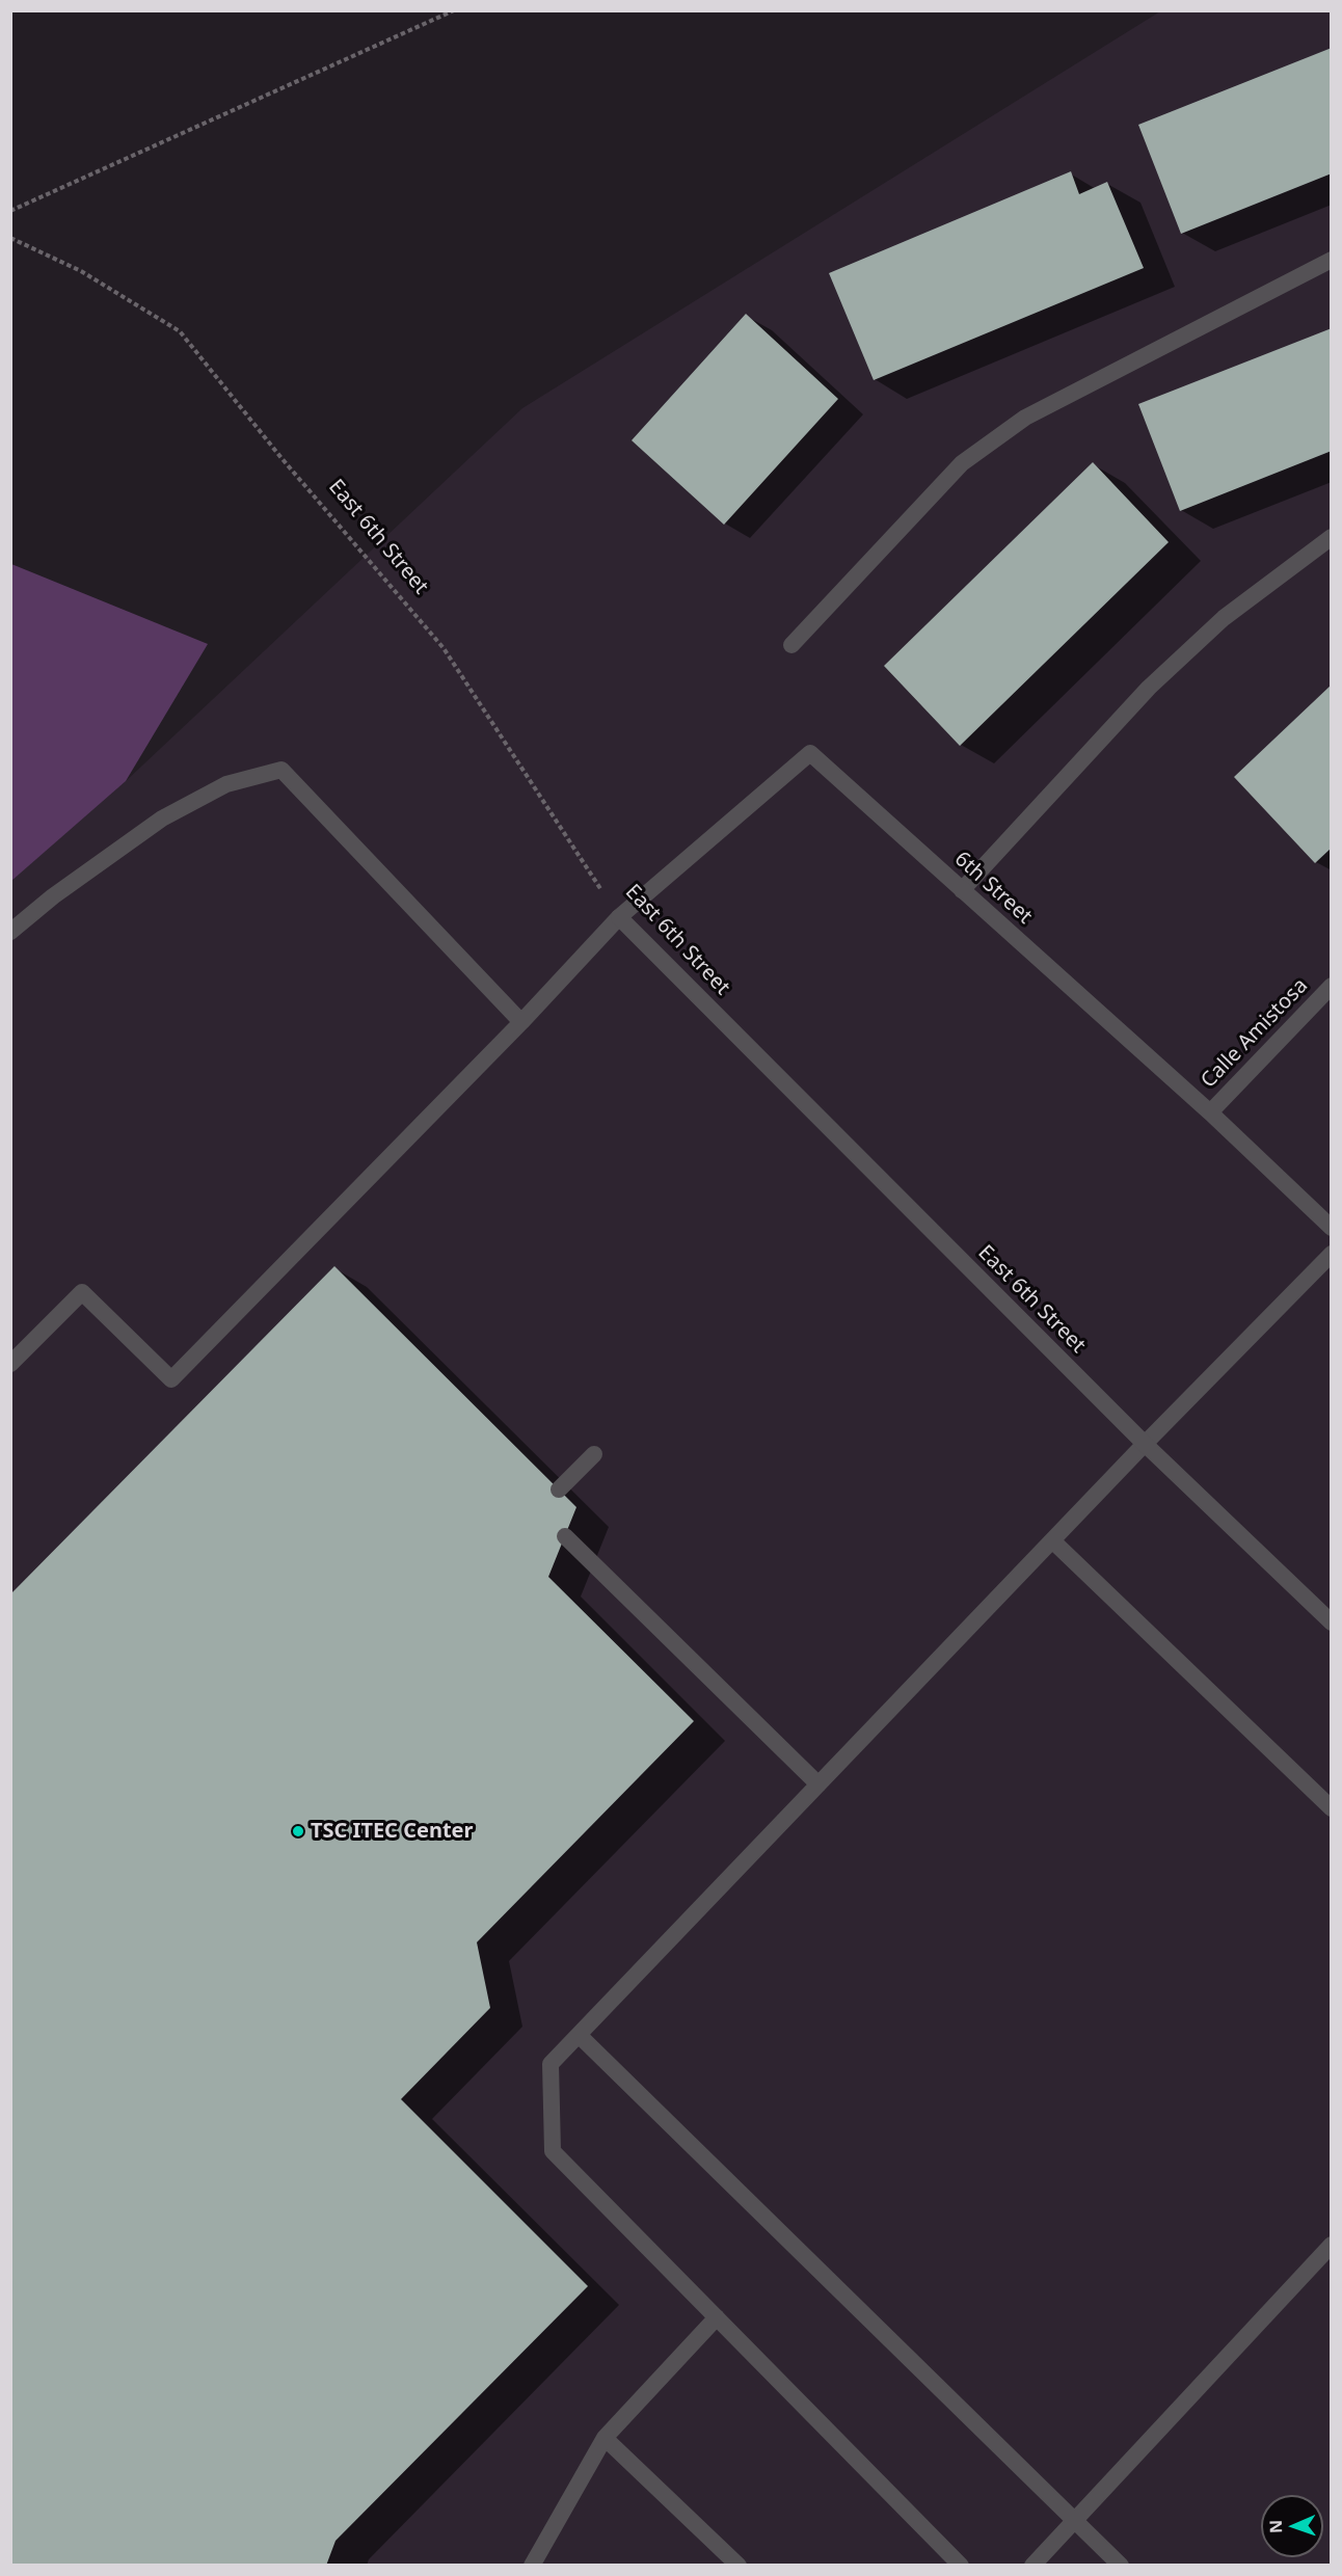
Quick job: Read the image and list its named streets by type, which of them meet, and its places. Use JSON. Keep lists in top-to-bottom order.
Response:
{
  "streets": {
    "street": ["East 6th Street", "6th Street", "Calle Amistosa"]
  },
  "crossings": [
    ["East 6th Street", "6th Street"],
    ["6th Street", "Calle Amistosa"]
  ],
  "places": ["TSC ITEC Center"],
  "north": "left"
}
